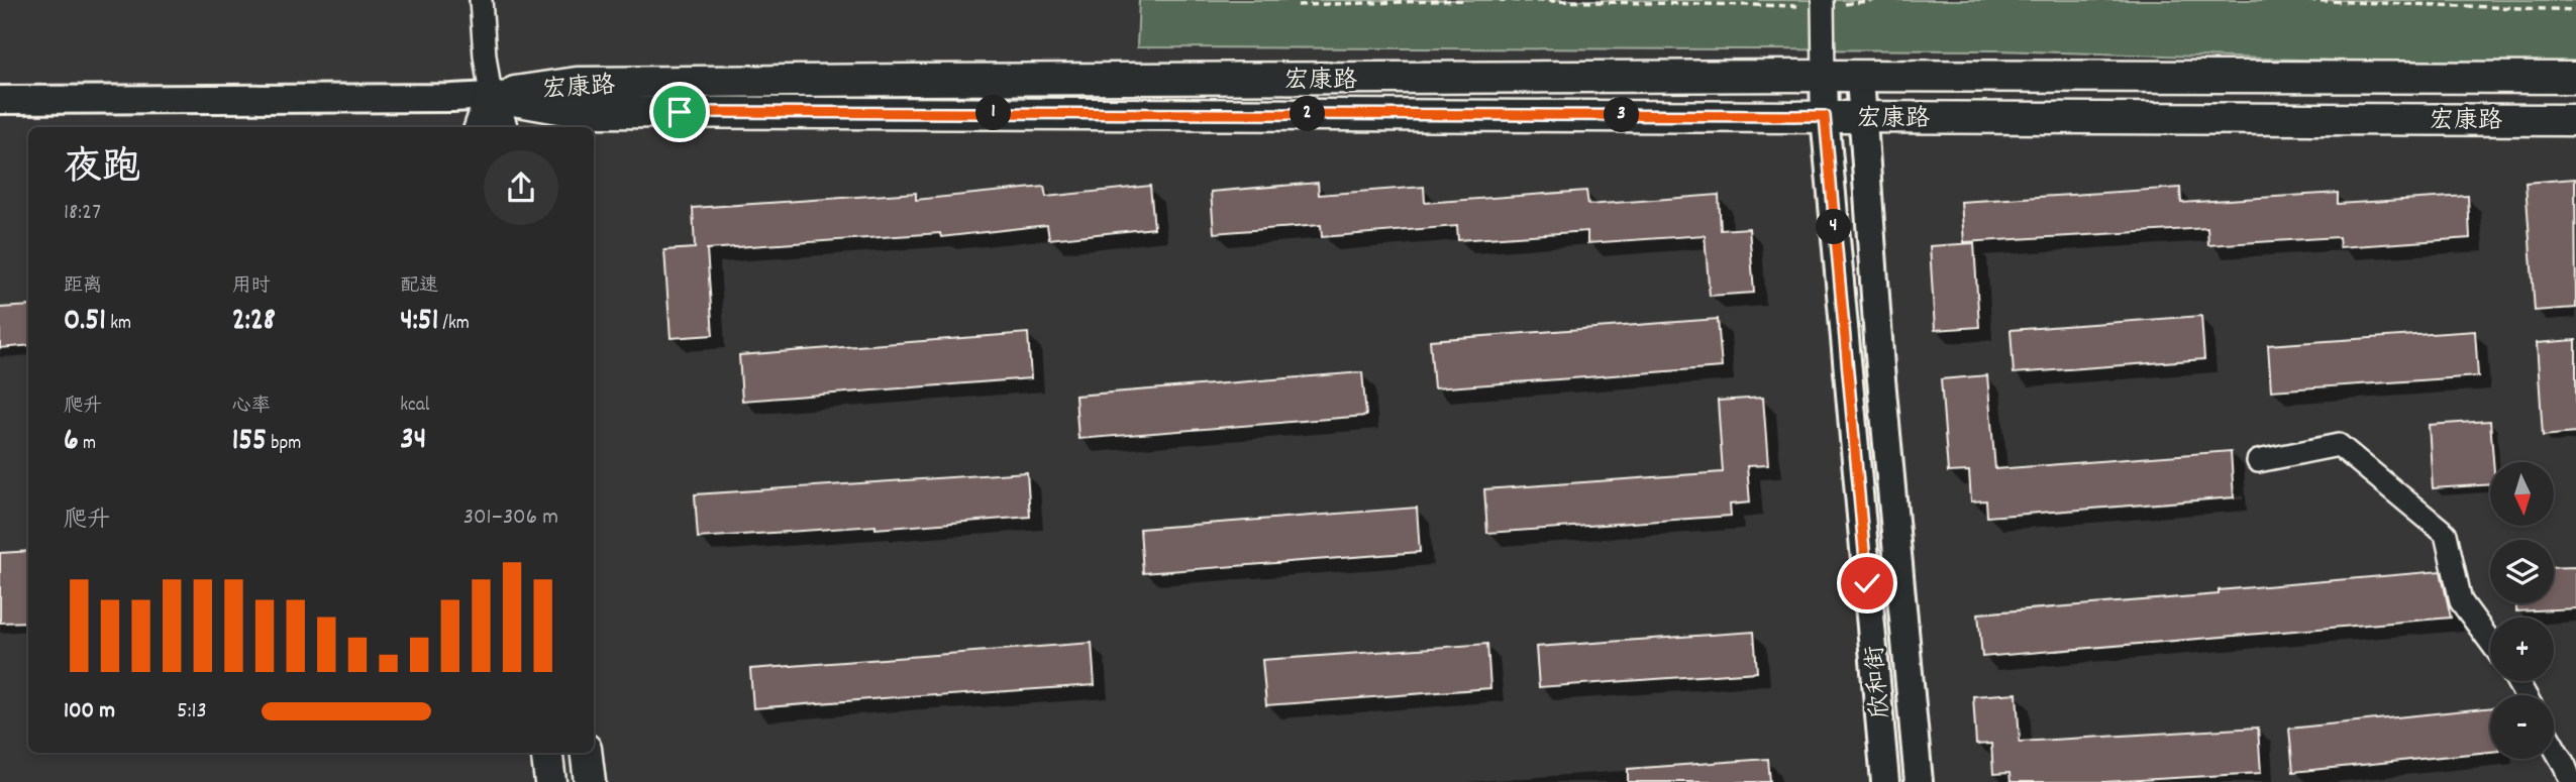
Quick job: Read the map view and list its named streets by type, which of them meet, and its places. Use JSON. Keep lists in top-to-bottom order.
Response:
{
  "streets": {
    "main road": ["宏康路"],
    "street": ["欣和街"]
  },
  "crossings": [
    ["宏康路", "欣和街"]
  ],
  "north": "bottom",
  "page": {
    "pins": [
      "1",
      "2",
      "3",
      "4"
    ],
    "heading": ["夜跑", "18:27"],
    "stats": [
      ["距离", "0.51 km"],
      ["用时", "2:28"],
      ["配速", "4:51 /km"],
      ["爬升", "6 m"],
      ["心率", "155 bpm"],
      ["kcal", "34"]
    ],
    "map_buttons": ["+", "−"],
    "chart": ["爬升", "301–306 m"],
    "list": [
      {
        "name": "100 m",
        "note": "5:13"
      }
    ]
  }
}
